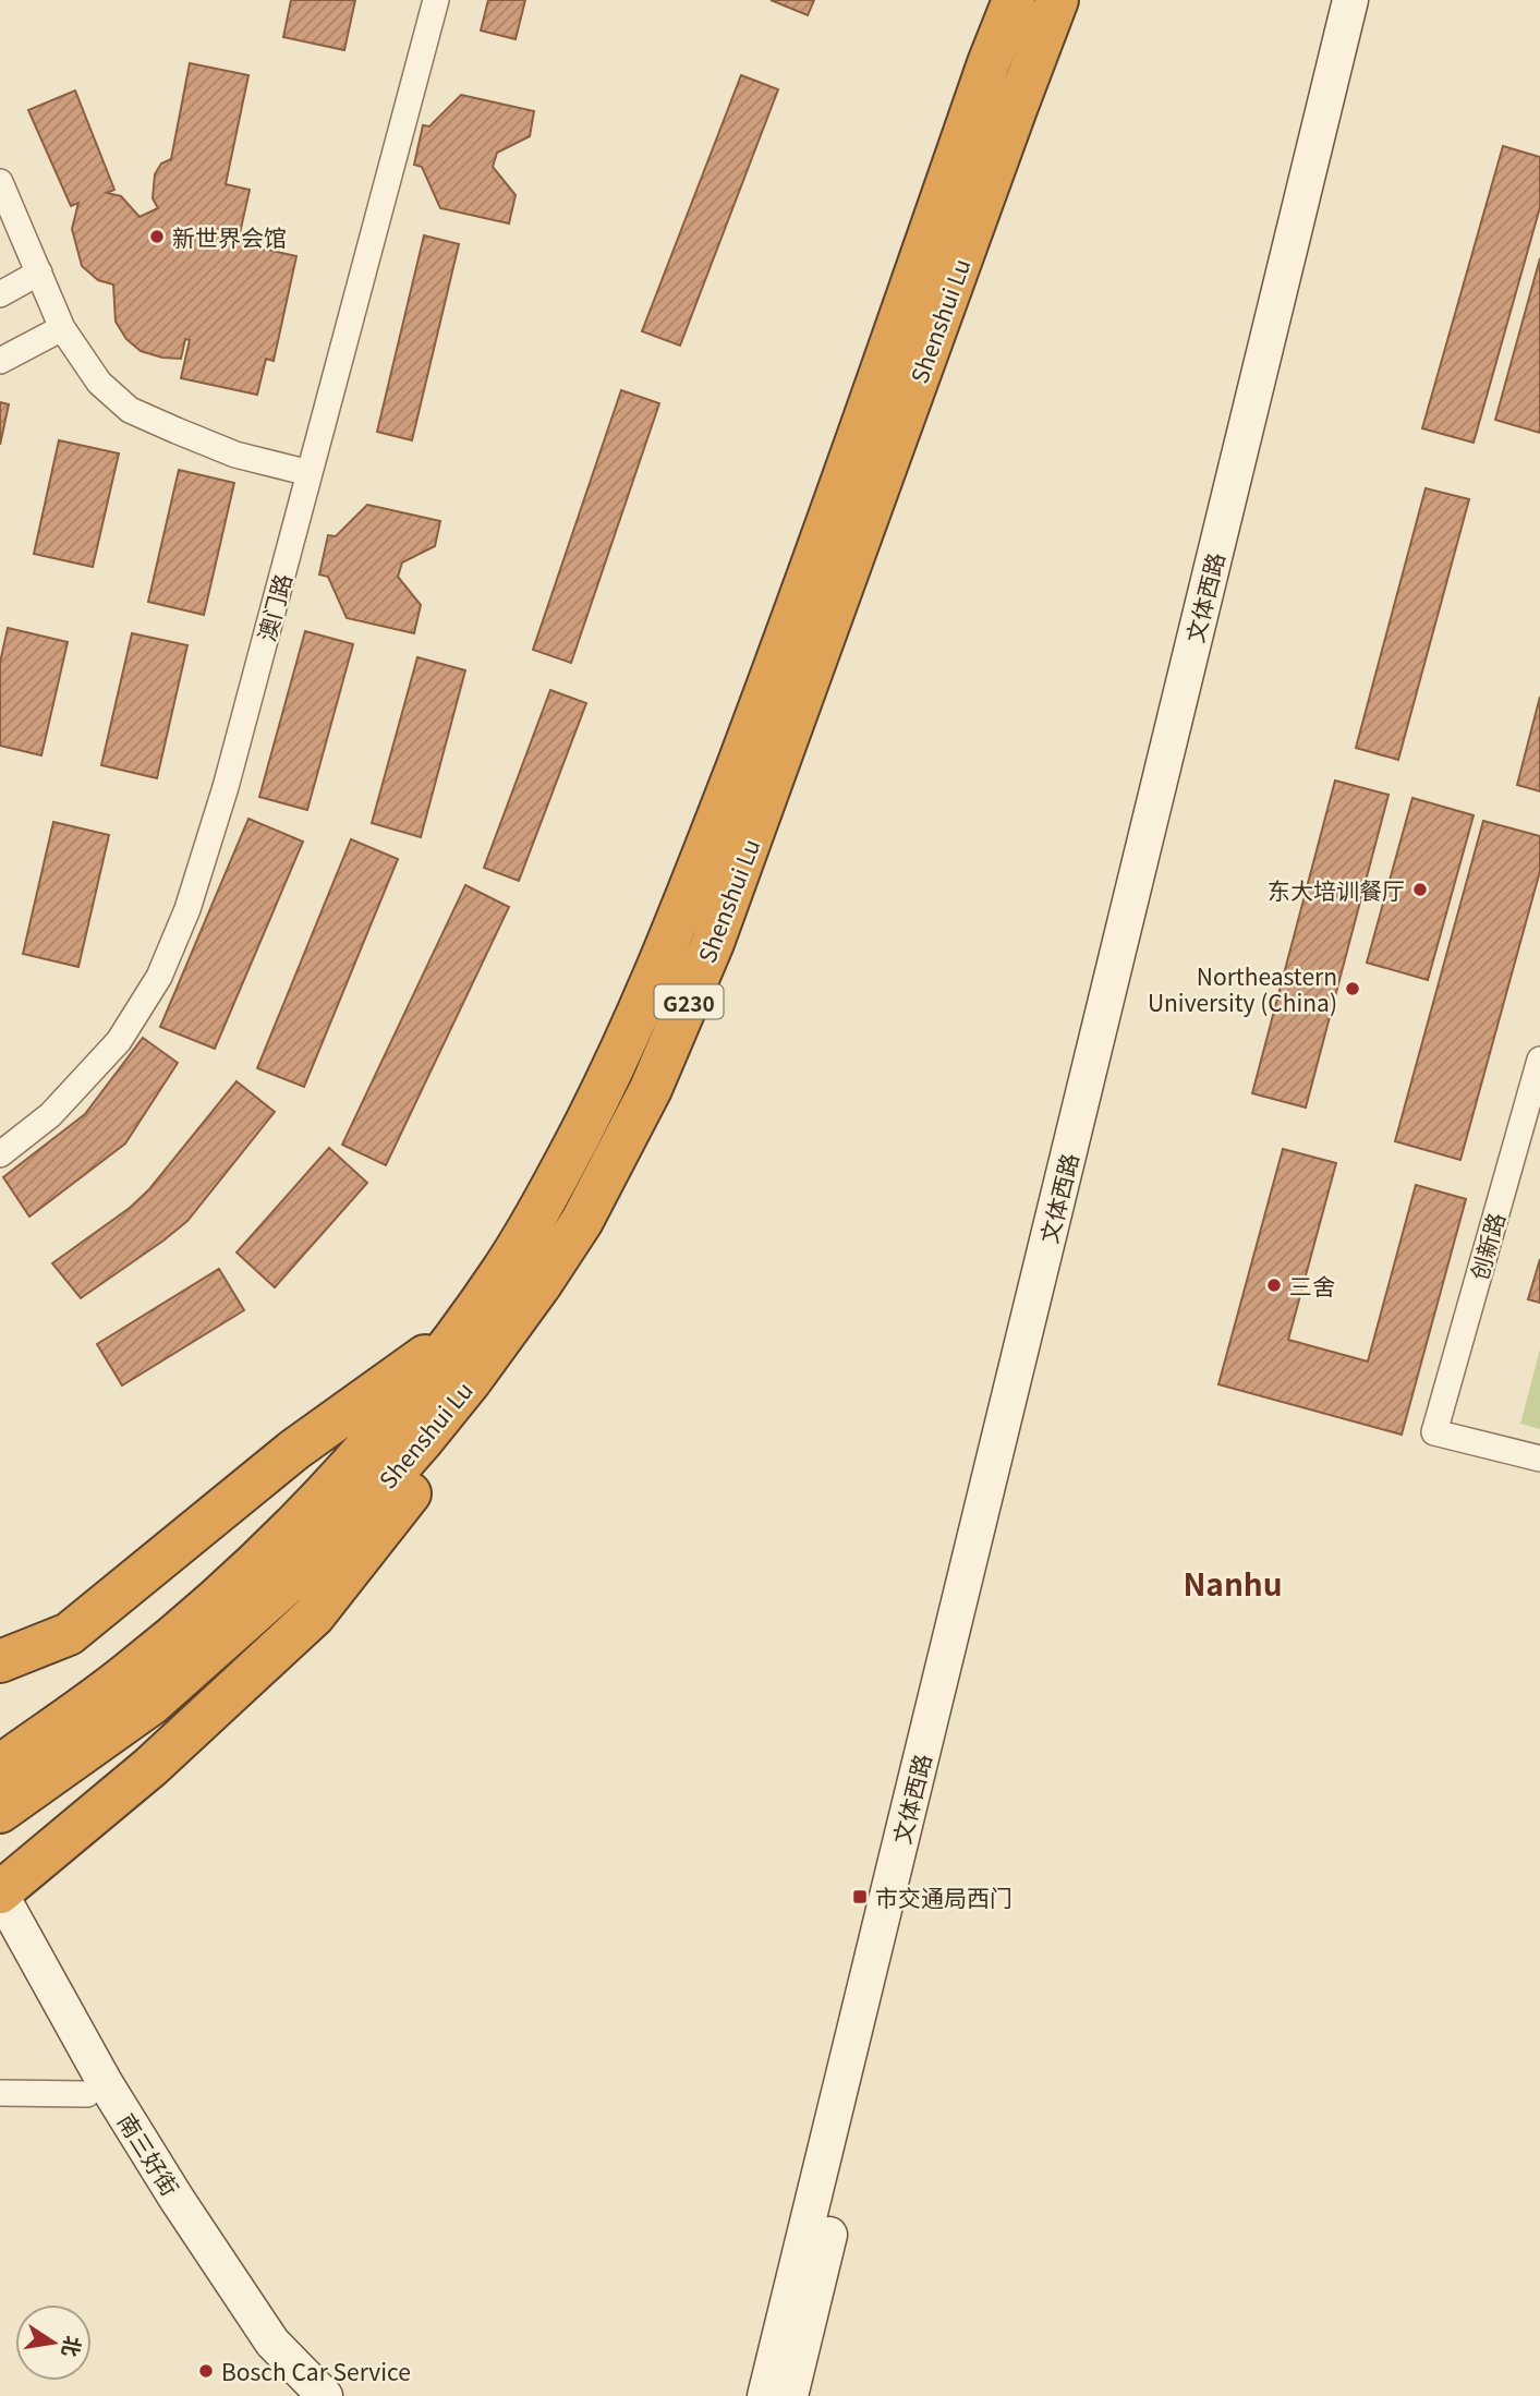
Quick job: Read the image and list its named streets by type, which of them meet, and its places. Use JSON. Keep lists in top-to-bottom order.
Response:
{
  "streets": {
    "highway": ["Shenshui Lu", "G230"],
    "street": [
      "文体西路",
      "澳门路",
      "创新路",
      "南三好街"
    ]
  },
  "districts": ["Nanhu"],
  "places": {
    "other": [
      "新世界会馆",
      "东大培训餐厅",
      "Northeastern University (China)",
      "三舍",
      "Bosch Car Service"
    ],
    "transit": ["市交通局西门"]
  },
  "north": "right"
}
